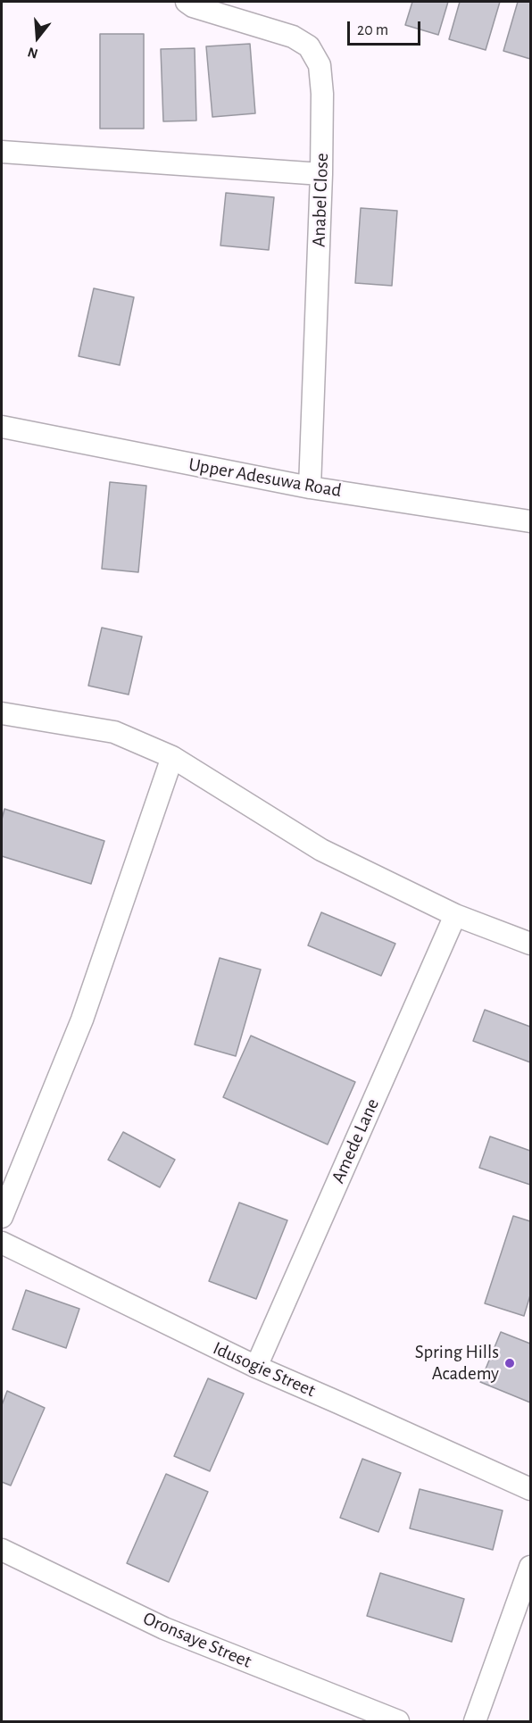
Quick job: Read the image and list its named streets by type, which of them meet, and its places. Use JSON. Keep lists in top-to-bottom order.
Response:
{
  "streets": {
    "street": [
      "Anabel Close",
      "Upper Adesuwa Road",
      "Amede Lane",
      "Idusogie Street",
      "Oronsaye Street"
    ]
  },
  "crossings": [
    ["Anabel Close", "Upper Adesuwa Road"],
    ["Amede Lane", "Idusogie Street"]
  ],
  "places": ["Spring Hills Academy"],
  "scale_bar": "20 m",
  "north": "bottom"
}
